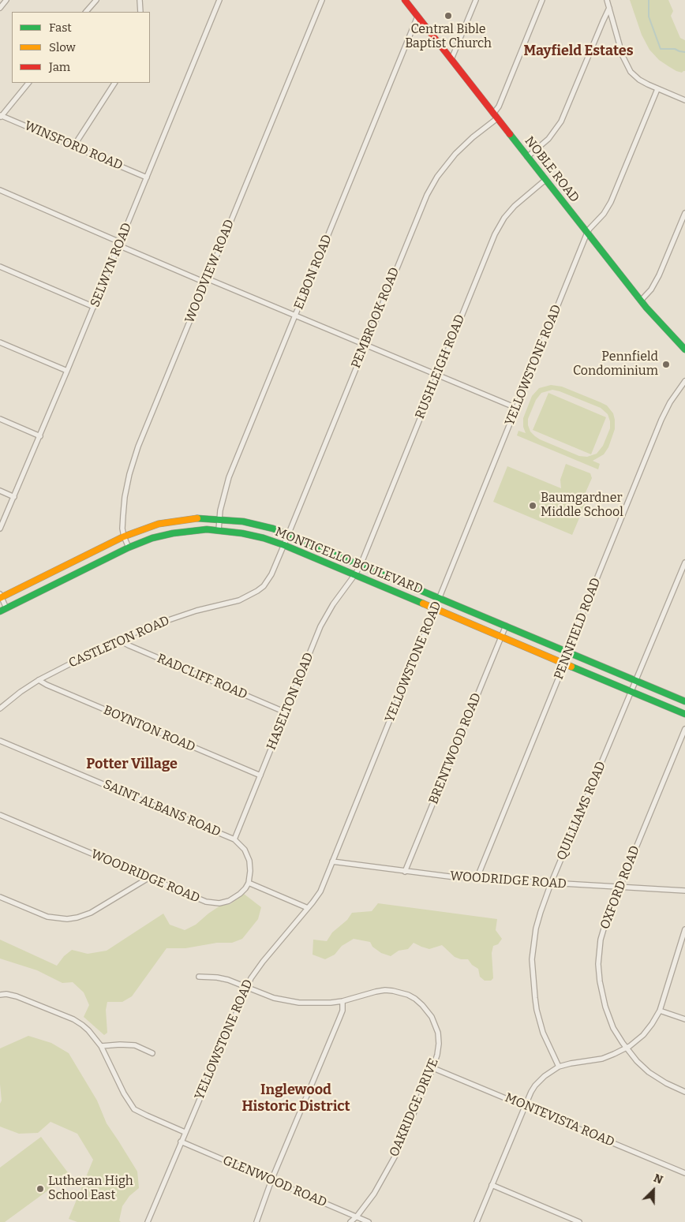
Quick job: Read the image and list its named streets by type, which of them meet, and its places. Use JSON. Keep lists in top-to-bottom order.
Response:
{
  "streets": {
    "main road": ["NOBLE ROAD", "MONTICELLO BOULEVARD"],
    "street": [
      "WINSFORD ROAD",
      "SELWYN ROAD",
      "WOODVIEW ROAD",
      "ELBON ROAD",
      "PEMBROOK ROAD",
      "YELLOWSTONE ROAD",
      "RUSHLEIGH ROAD",
      "PENNFIELD ROAD",
      "CASTLETON ROAD",
      "RADCLIFF ROAD",
      "HASELTON ROAD",
      "BOYNTON ROAD",
      "BRENTWOOD ROAD",
      "SAINT ALBANS ROAD",
      "QUILLIAMS ROAD",
      "WOODRIDGE ROAD",
      "OXFORD ROAD",
      "OAKRIDGE DRIVE",
      "MONTEVISTA ROAD",
      "GLENWOOD ROAD"
    ]
  },
  "crossings": [
    ["WINSFORD ROAD", "SELWYN ROAD"],
    ["NOBLE ROAD", "ELBON ROAD"],
    ["NOBLE ROAD", "PEMBROOK ROAD"],
    ["NOBLE ROAD", "YELLOWSTONE ROAD"],
    ["NOBLE ROAD", "RUSHLEIGH ROAD"],
    ["WOODVIEW ROAD", "MONTICELLO BOULEVARD"],
    ["ELBON ROAD", "MONTICELLO BOULEVARD"],
    ["PEMBROOK ROAD", "MONTICELLO BOULEVARD"],
    ["PEMBROOK ROAD", "CASTLETON ROAD"],
    ["YELLOWSTONE ROAD", "MONTICELLO BOULEVARD"],
    ["YELLOWSTONE ROAD", "WOODRIDGE ROAD"],
    ["YELLOWSTONE ROAD", "OAKRIDGE DRIVE"],
    ["YELLOWSTONE ROAD", "GLENWOOD ROAD"],
    ["RUSHLEIGH ROAD", "MONTICELLO BOULEVARD"],
    ["RUSHLEIGH ROAD", "HASELTON ROAD"],
    ["MONTICELLO BOULEVARD", "PENNFIELD ROAD"],
    ["MONTICELLO BOULEVARD", "CASTLETON ROAD"],
    ["MONTICELLO BOULEVARD", "HASELTON ROAD"],
    ["MONTICELLO BOULEVARD", "BRENTWOOD ROAD"],
    ["MONTICELLO BOULEVARD", "QUILLIAMS ROAD"],
    ["PENNFIELD ROAD", "WOODRIDGE ROAD"],
    ["CASTLETON ROAD", "RADCLIFF ROAD"],
    ["CASTLETON ROAD", "BOYNTON ROAD"],
    ["RADCLIFF ROAD", "HASELTON ROAD"],
    ["HASELTON ROAD", "BOYNTON ROAD"],
    ["HASELTON ROAD", "SAINT ALBANS ROAD"],
    ["BRENTWOOD ROAD", "WOODRIDGE ROAD"],
    ["SAINT ALBANS ROAD", "WOODRIDGE ROAD"],
    ["QUILLIAMS ROAD", "WOODRIDGE ROAD"],
    ["WOODRIDGE ROAD", "OXFORD ROAD"],
    ["OAKRIDGE DRIVE", "MONTEVISTA ROAD"],
    ["OAKRIDGE DRIVE", "GLENWOOD ROAD"]
  ],
  "districts": ["Mayfield Estates", "Potter Village", "Inglewood Historic District"],
  "places": [
    "Central Bible Baptist Church",
    "Pennfield Condominium",
    "Baumgardner Middle School",
    "Lutheran High School East"
  ],
  "legend": ["Fast", "Slow", "Jam"],
  "north": "top right"
}
